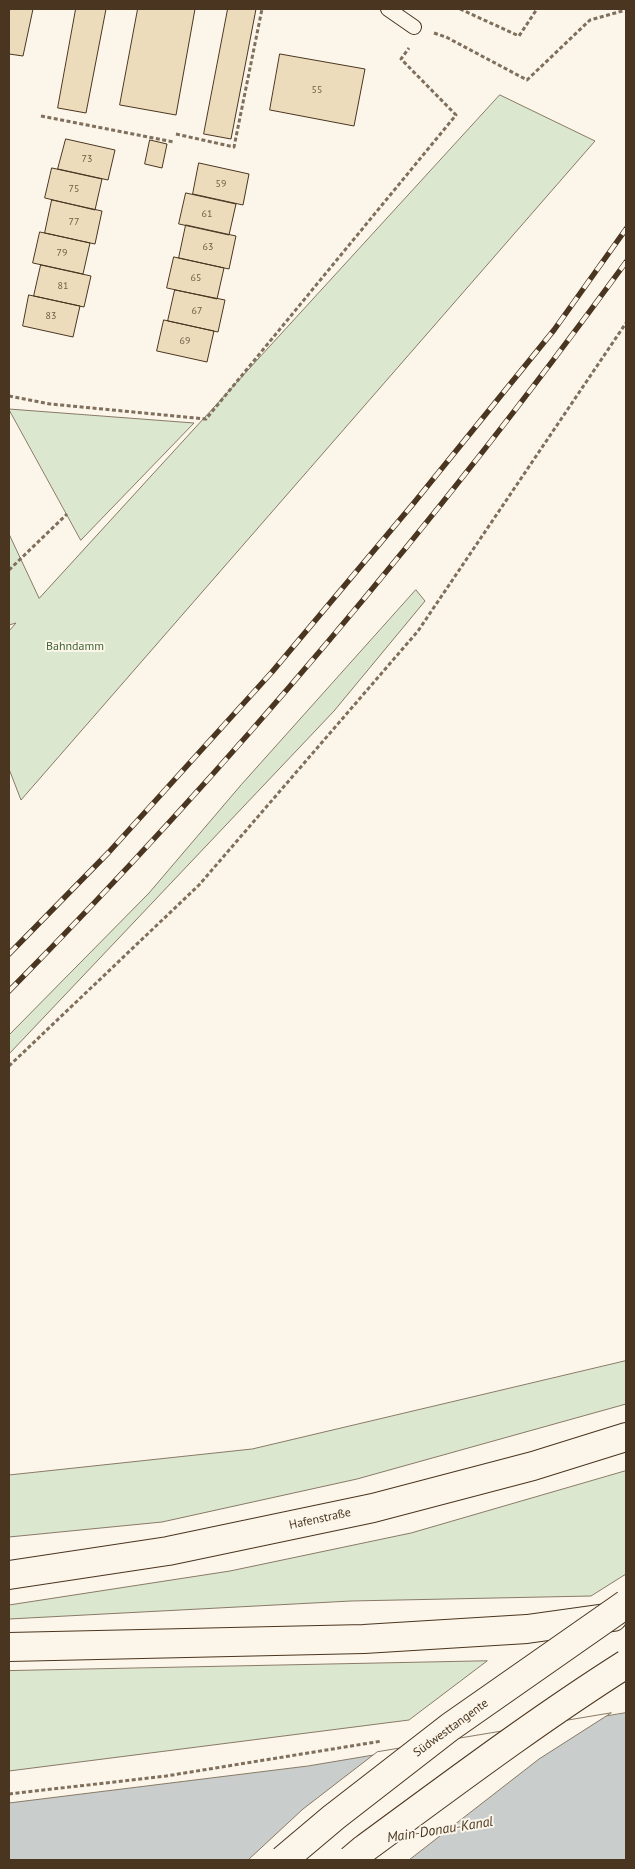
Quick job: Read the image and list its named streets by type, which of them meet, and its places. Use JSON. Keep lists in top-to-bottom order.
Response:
{
  "streets": {
    "highway": ["Hafenstraße", "Südwesttangente"]
  },
  "water": ["Main-Donau-Kanal"],
  "parks": ["Bahndamm"],
  "house_numbers": [
    "55",
    "73",
    "59",
    "75",
    "61",
    "77",
    "63",
    "79",
    "65",
    "81",
    "67",
    "83",
    "69"
  ]
}
